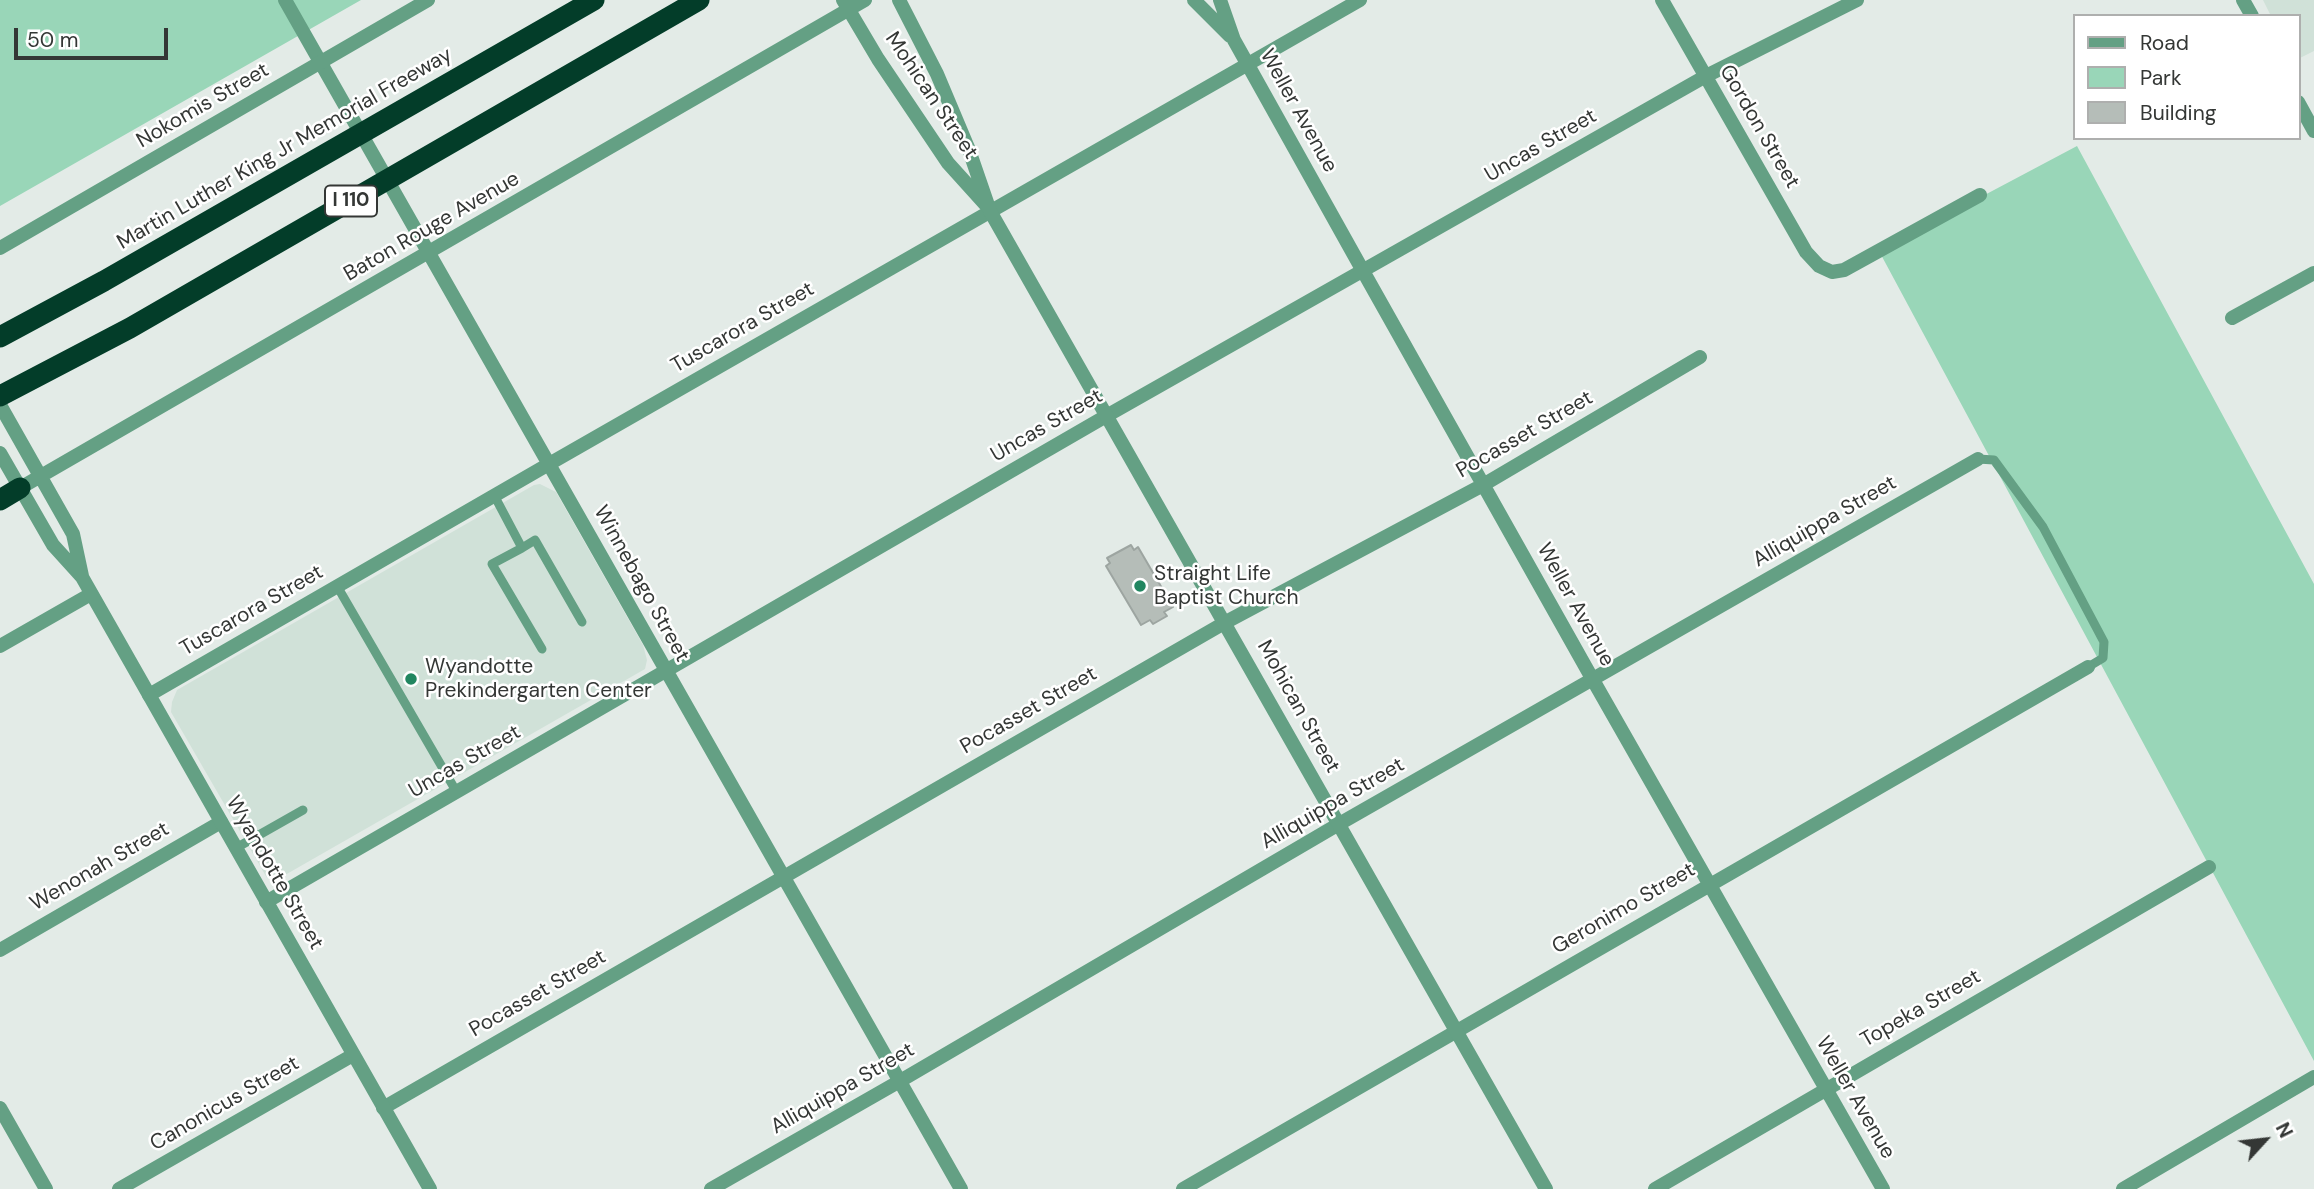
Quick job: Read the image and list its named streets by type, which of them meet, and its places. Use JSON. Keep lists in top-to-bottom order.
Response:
{
  "streets": {
    "highway": ["Martin Luther King Jr Memorial Freeway", "I 110"],
    "street": [
      "Mohican Street",
      "Nokomis Street",
      "Weller Avenue",
      "Gordon Street",
      "Uncas Street",
      "Baton Rouge Avenue",
      "Tuscarora Street",
      "Pocasset Street",
      "Alliquippa Street",
      "Winnebago Street",
      "Wenonah Street",
      "Wyandotte Street",
      "Geronimo Street",
      "Topeka Street",
      "Canonicus Street"
    ]
  },
  "crossings": [
    ["Mohican Street", "Uncas Street"],
    ["Mohican Street", "Baton Rouge Avenue"],
    ["Mohican Street", "Tuscarora Street"],
    ["Mohican Street", "Pocasset Street"],
    ["Mohican Street", "Alliquippa Street"],
    ["Mohican Street", "Geronimo Street"],
    ["Nokomis Street", "Winnebago Street"],
    ["Weller Avenue", "Uncas Street"],
    ["Weller Avenue", "Tuscarora Street"],
    ["Weller Avenue", "Pocasset Street"],
    ["Weller Avenue", "Alliquippa Street"],
    ["Weller Avenue", "Geronimo Street"],
    ["Weller Avenue", "Topeka Street"],
    ["Gordon Street", "Uncas Street"],
    ["Uncas Street", "Winnebago Street"],
    ["Uncas Street", "Wyandotte Street"],
    ["Baton Rouge Avenue", "Winnebago Street"],
    ["Baton Rouge Avenue", "Wyandotte Street"],
    ["Tuscarora Street", "Winnebago Street"],
    ["Tuscarora Street", "Wyandotte Street"],
    ["Pocasset Street", "Winnebago Street"],
    ["Pocasset Street", "Wyandotte Street"],
    ["Alliquippa Street", "Winnebago Street"],
    ["Wenonah Street", "Wyandotte Street"],
    ["Wyandotte Street", "Canonicus Street"]
  ],
  "places": ["Straight Life Baptist Church", "Wyandotte Prekindergarten Center"],
  "legend": ["Road", "Park", "Building"],
  "scale_bar": "50 m",
  "north": "top right"
}
